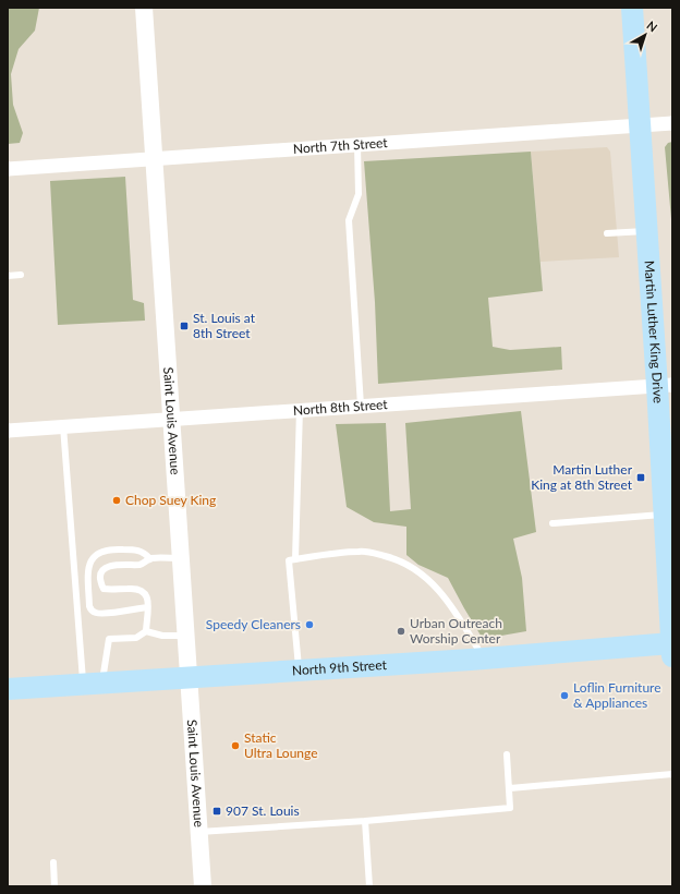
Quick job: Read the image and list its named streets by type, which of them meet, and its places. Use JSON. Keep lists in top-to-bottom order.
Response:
{
  "streets": {
    "main road": ["Martin Luther King Drive", "North 9th Street"],
    "street": ["North 7th Street", "North 8th Street", "Saint Louis Avenue"]
  },
  "crossings": [
    ["North 7th Street", "Martin Luther King Drive"],
    ["North 7th Street", "Saint Louis Avenue"],
    ["Martin Luther King Drive", "North 8th Street"],
    ["Martin Luther King Drive", "North 9th Street"],
    ["North 8th Street", "Saint Louis Avenue"],
    ["Saint Louis Avenue", "North 9th Street"]
  ],
  "places": {
    "transit": ["St. Louis at 8th Street", "Martin Luther King at 8th Street", "907 St. Louis"],
    "other": [
      "Chop Suey King",
      "Speedy Cleaners",
      "Urban Outreach Worship Center",
      "Loflin Furniture & Appliances",
      "Static Ultra Lounge"
    ]
  },
  "north": "top right"
}
